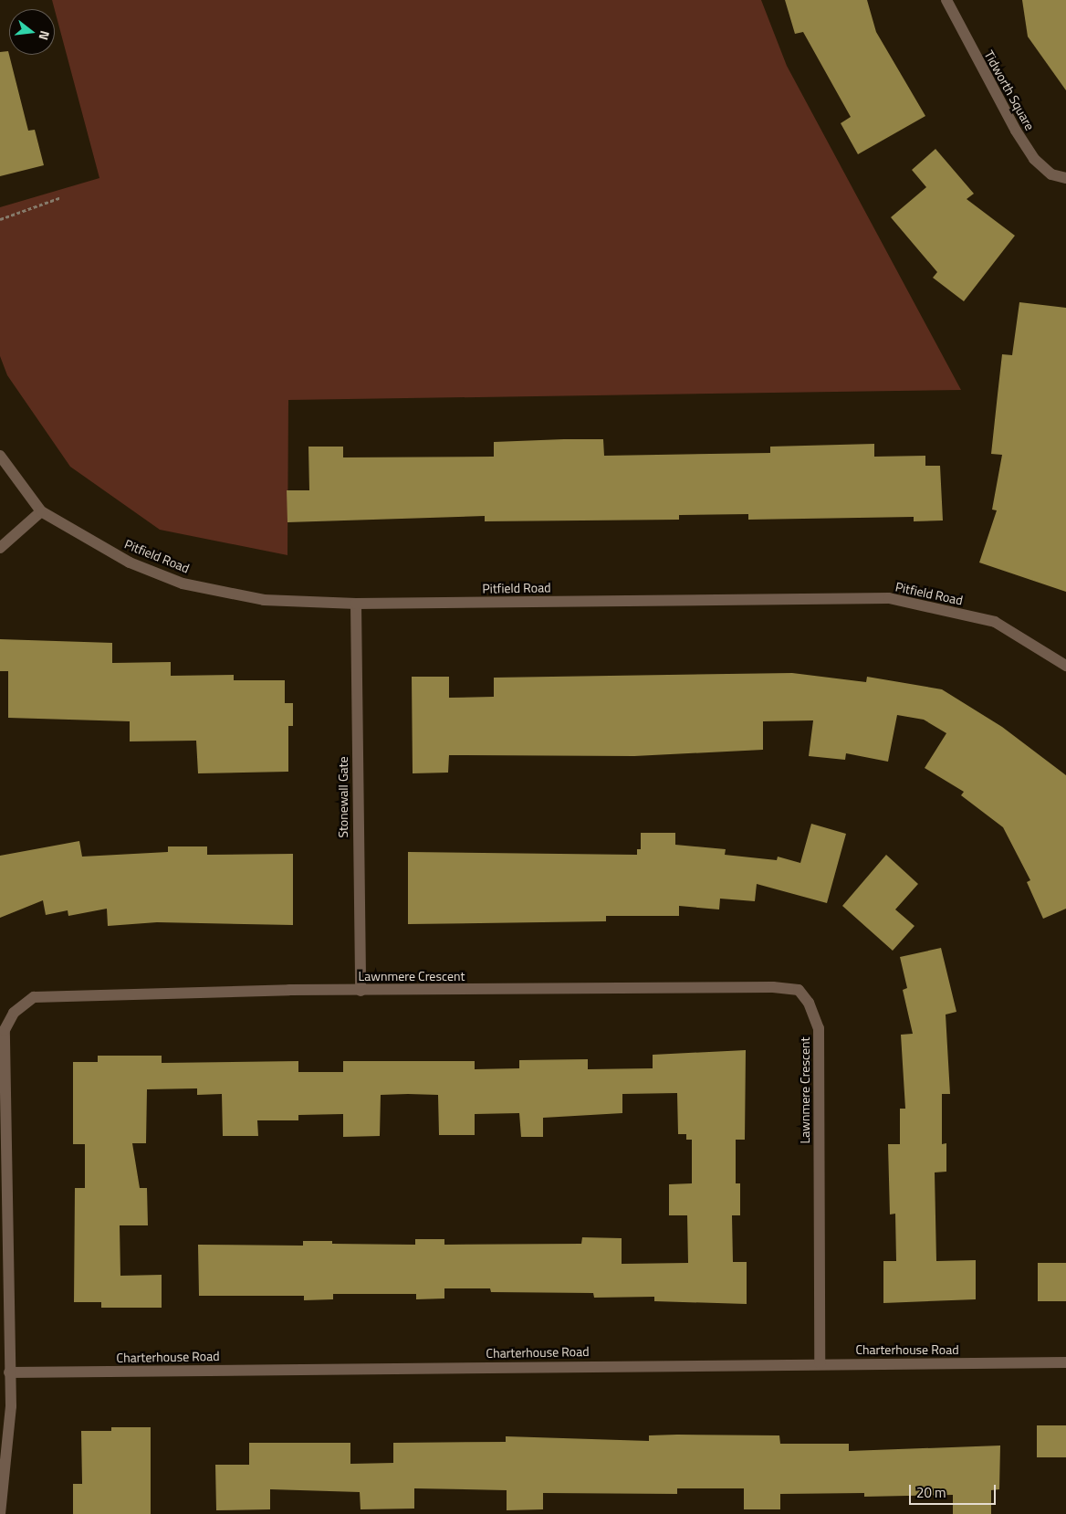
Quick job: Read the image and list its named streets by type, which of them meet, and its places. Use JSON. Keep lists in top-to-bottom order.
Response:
{
  "streets": {
    "street": [
      "Tidworth Square",
      "Pitfield Road",
      "Stonewall Gate",
      "Lawnmere Crescent",
      "Charterhouse Road"
    ]
  },
  "crossings": [
    ["Pitfield Road", "Stonewall Gate"],
    ["Stonewall Gate", "Lawnmere Crescent"],
    ["Lawnmere Crescent", "Charterhouse Road"]
  ],
  "scale_bar": "20 m",
  "north": "right"
}
